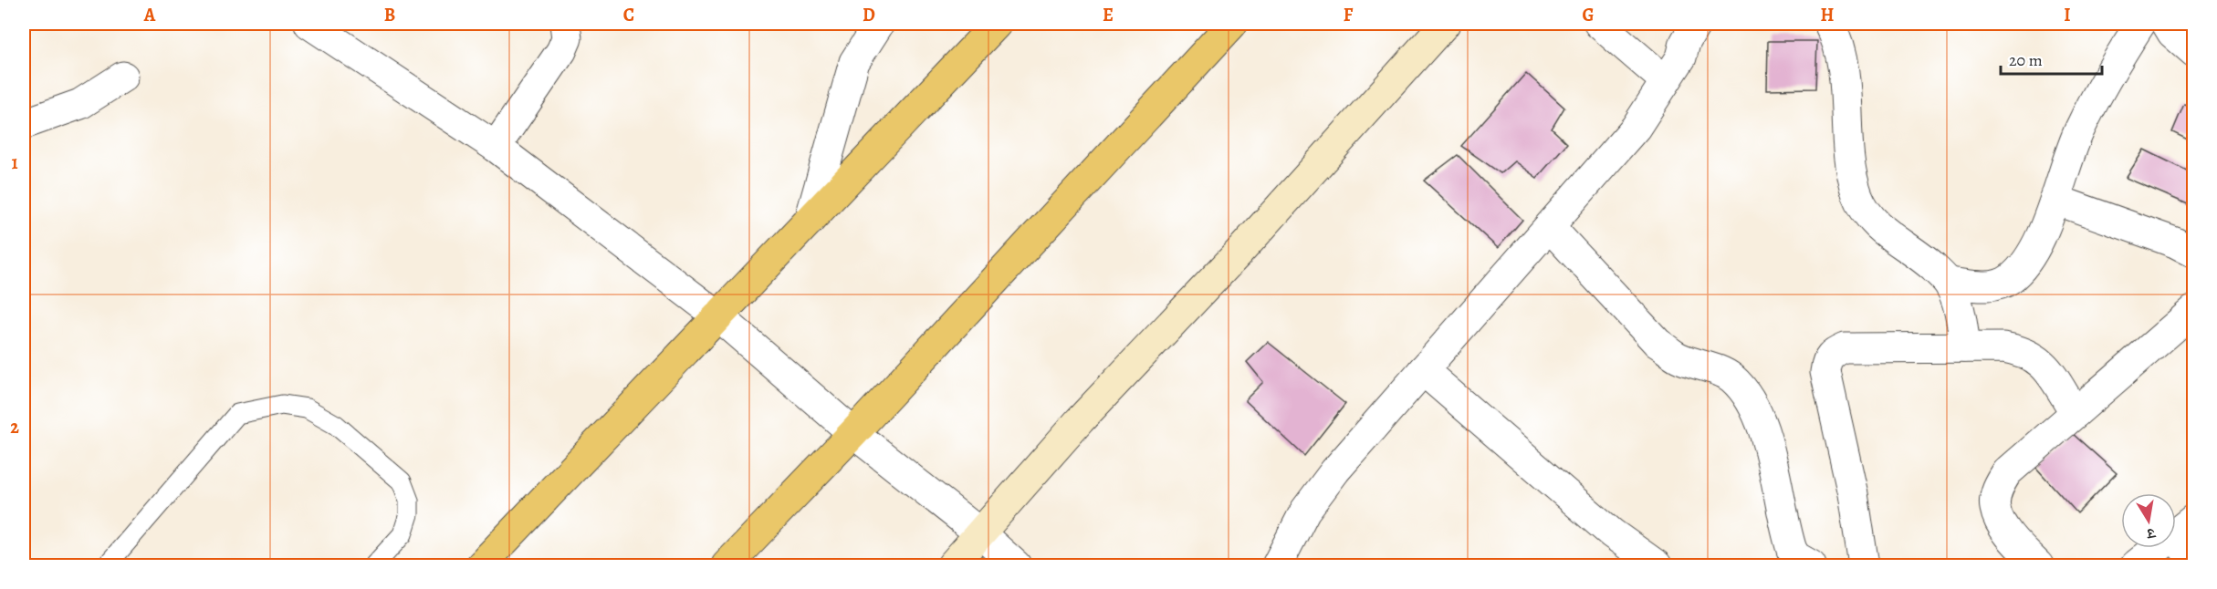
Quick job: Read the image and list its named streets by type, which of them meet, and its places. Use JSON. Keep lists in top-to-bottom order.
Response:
{
  "scale_bar": "20 m",
  "north": "bottom",
  "grid": {
    "columns": [
      "A",
      "B",
      "C",
      "D",
      "E",
      "F",
      "G",
      "H",
      "I"
    ],
    "rows": ["1", "2"]
  }
}
